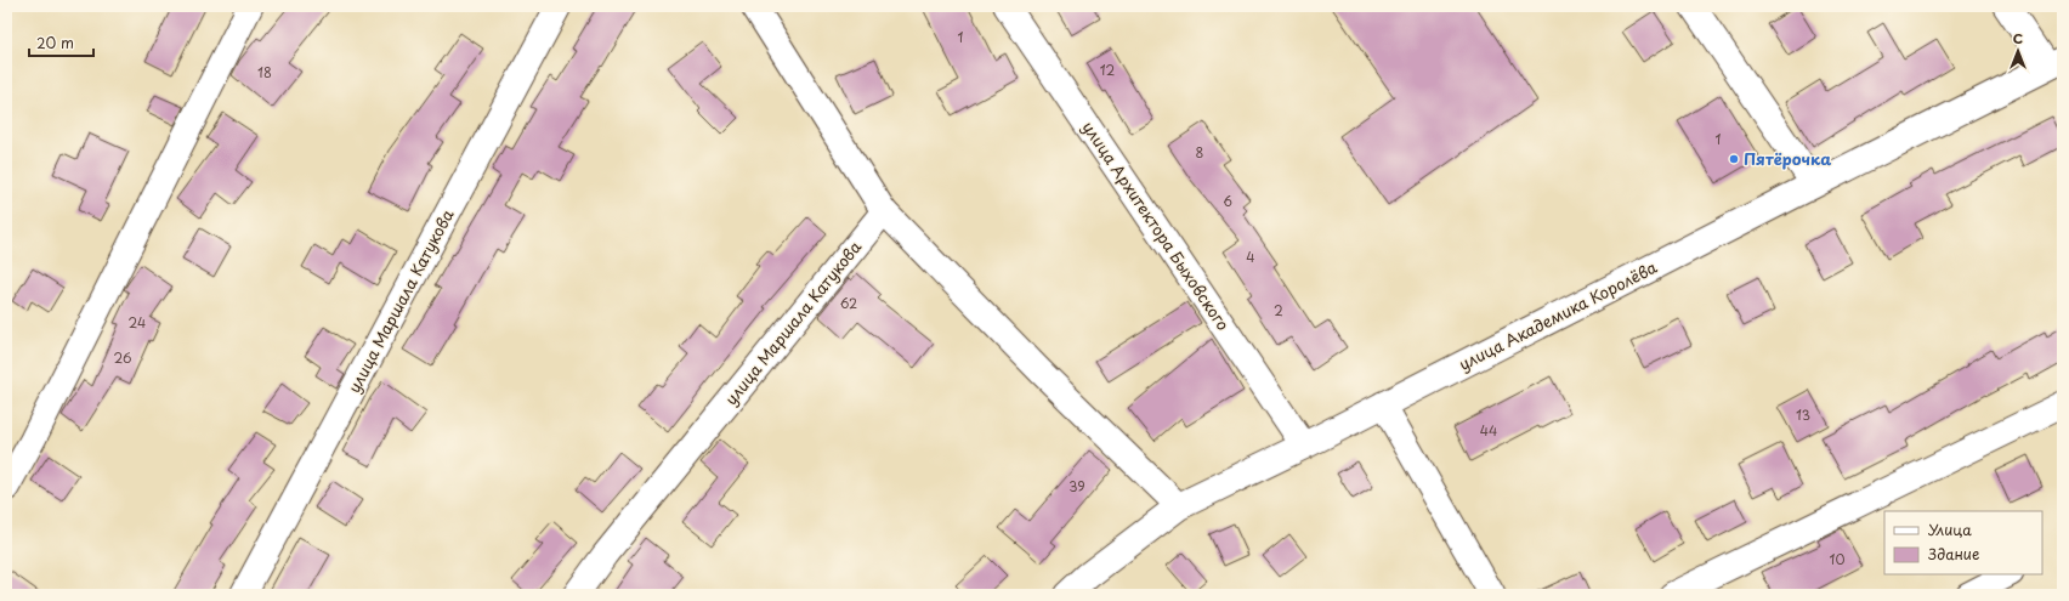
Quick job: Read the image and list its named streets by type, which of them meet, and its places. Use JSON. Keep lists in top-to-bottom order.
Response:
{
  "streets": {
    "street": ["улица Архитектора Быховского", "улица Маршала Катукова", "улица Академика Королёва"]
  },
  "crossings": [
    ["улица Архитектора Быховского", "улица Академика Королёва"]
  ],
  "places": ["Пятёрочка"],
  "house_numbers": [
    "1",
    "12",
    "18",
    "1",
    "8",
    "6",
    "4",
    "62",
    "2",
    "24",
    "26",
    "13",
    "44",
    "39",
    "10"
  ],
  "legend": ["Улица", "Здание"],
  "scale_bar": "20 m",
  "north": "top"
}
